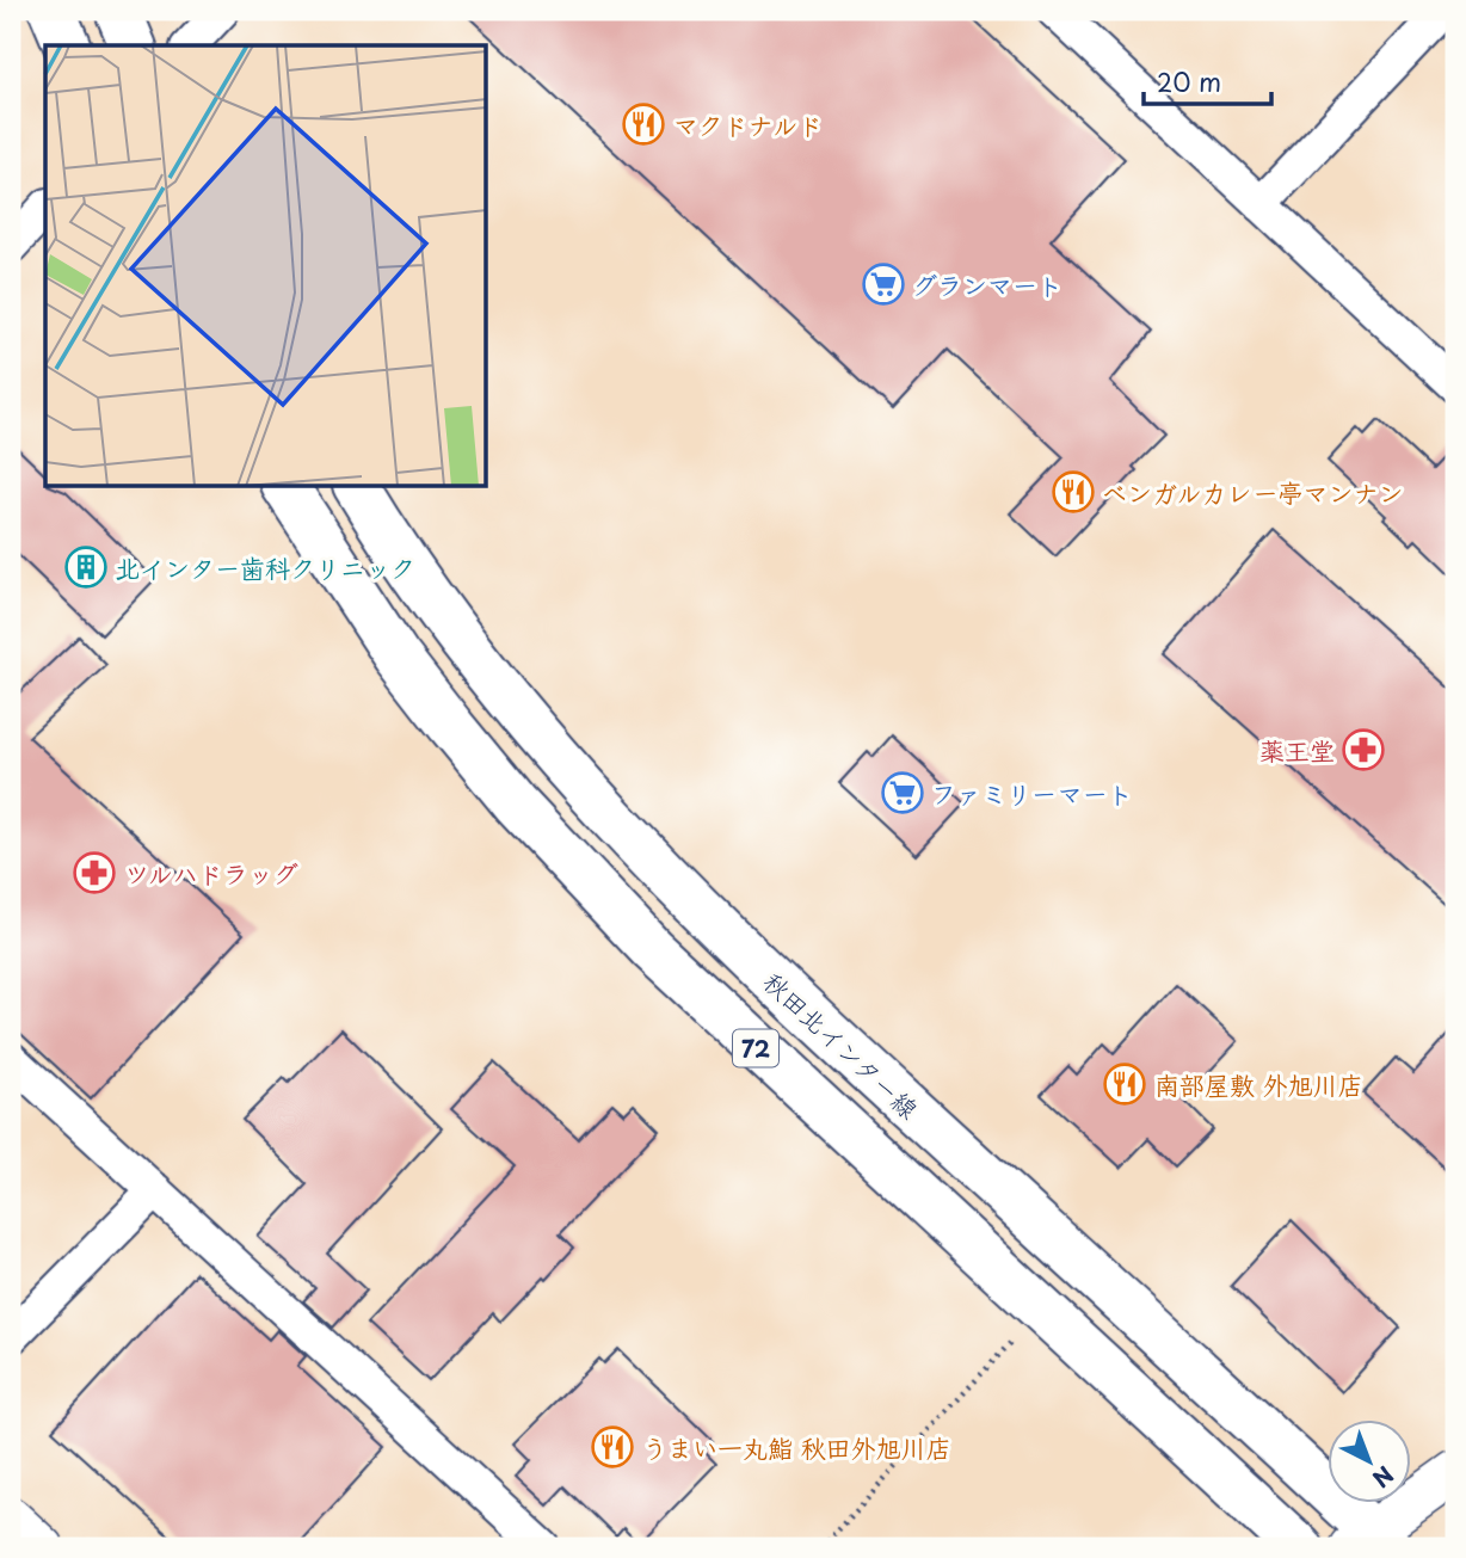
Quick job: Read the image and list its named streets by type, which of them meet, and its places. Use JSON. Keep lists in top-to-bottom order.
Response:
{
  "streets": {
    "main road": ["秋田北インター線", "72"]
  },
  "places": {
    "restaurant": [
      "マクドナルド",
      "ベンガルカレー亭マンナン",
      "南部屋敷 外旭川店",
      "うまい一丸鮨 秋田外旭川店"
    ],
    "supermarket": ["グランマート", "ファミリーマート"],
    "building": ["北インター歯科クリニック"],
    "pharmacy": ["薬王堂", "ツルハドラッグ"]
  },
  "scale_bar": "20 m",
  "north": "bottom right"
}
